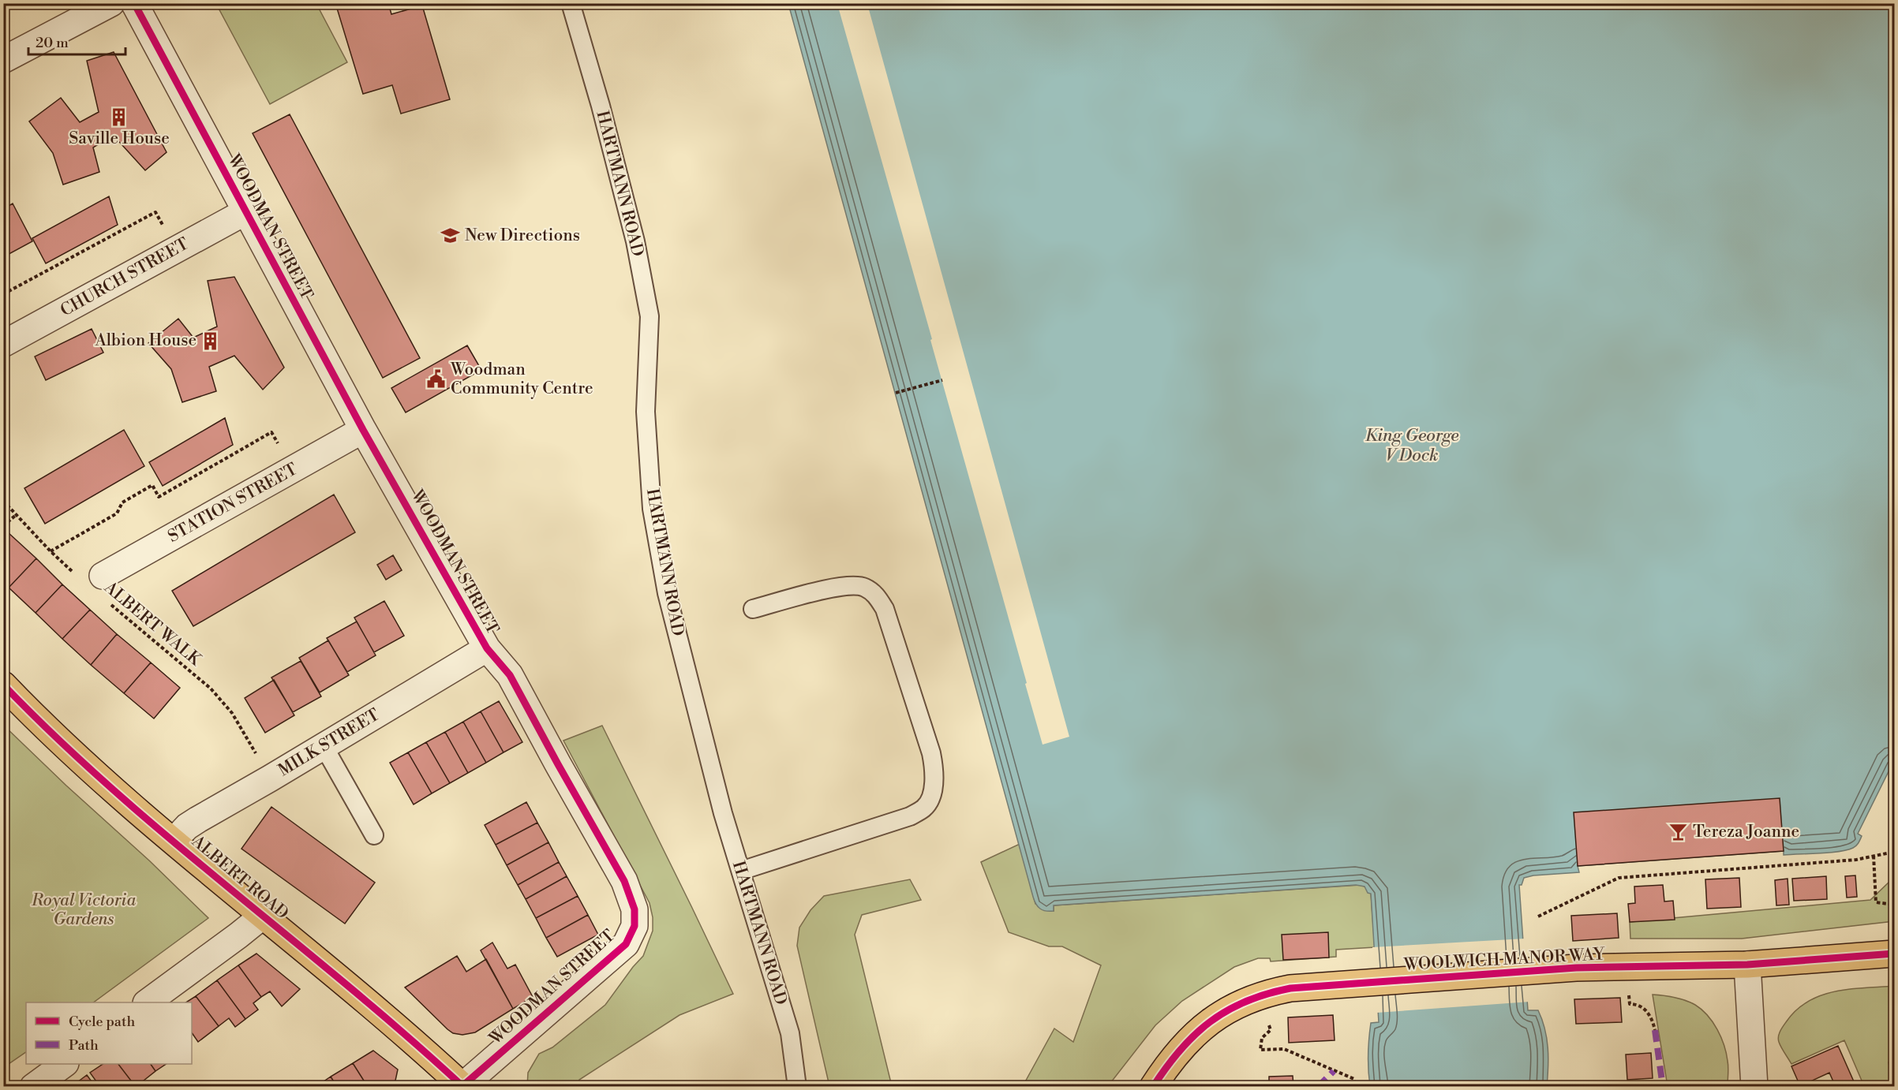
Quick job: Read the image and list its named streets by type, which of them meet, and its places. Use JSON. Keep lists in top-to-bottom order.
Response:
{
  "streets": {
    "highway": ["ALBERT ROAD", "WOOLWICH MANOR WAY"],
    "street": [
      "WOODMAN STREET",
      "CHURCH STREET",
      "STATION STREET",
      "MILK STREET"
    ],
    "lane": ["HARTMANN ROAD"],
    "path": ["ALBERT WALK"]
  },
  "crossings": [
    ["WOODMAN STREET", "CHURCH STREET"],
    ["WOODMAN STREET", "STATION STREET"],
    ["WOODMAN STREET", "MILK STREET"],
    ["WOODMAN STREET", "ALBERT ROAD"],
    ["ALBERT WALK", "MILK STREET"],
    ["MILK STREET", "ALBERT ROAD"]
  ],
  "water": ["King George V Dock"],
  "parks": ["Royal Victoria Gardens"],
  "places": {
    "building": ["Saville House", "Albion House"],
    "school or university": ["New Directions"],
    "public building": ["Woodman Community Centre"],
    "bar": ["Tereza Joanne"]
  },
  "legend": ["Cycle path", "Path"],
  "scale_bar": "20 m"
}
